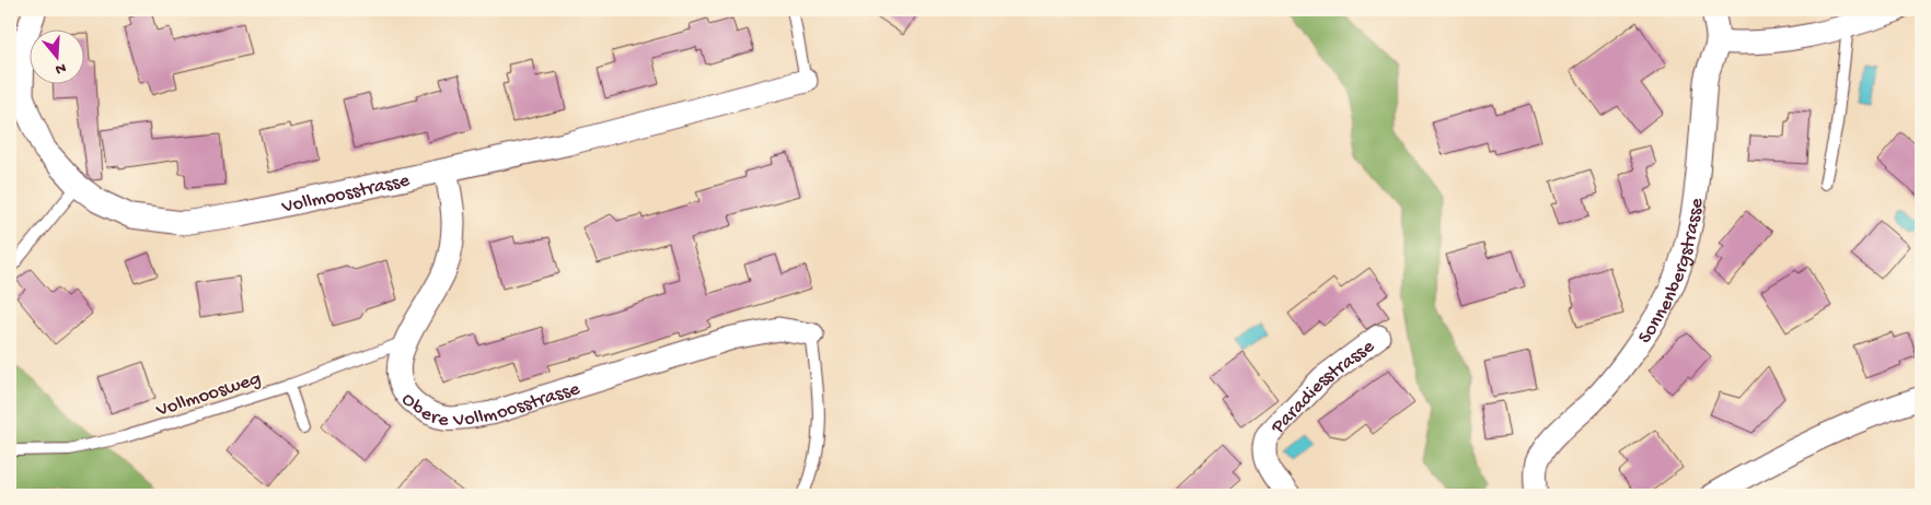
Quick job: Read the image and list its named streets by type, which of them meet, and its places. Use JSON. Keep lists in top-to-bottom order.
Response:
{
  "streets": {
    "street": [
      "Vollmoosstrasse",
      "Sonnenbergstrasse",
      "Obere Vollmoosstrasse",
      "Paradiesstrasse"
    ],
    "lane": ["Vollmoosweg"]
  },
  "crossings": [
    ["Vollmoosstrasse", "Obere Vollmoosstrasse"],
    ["Obere Vollmoosstrasse", "Vollmoosweg"]
  ],
  "north": "bottom"
}
